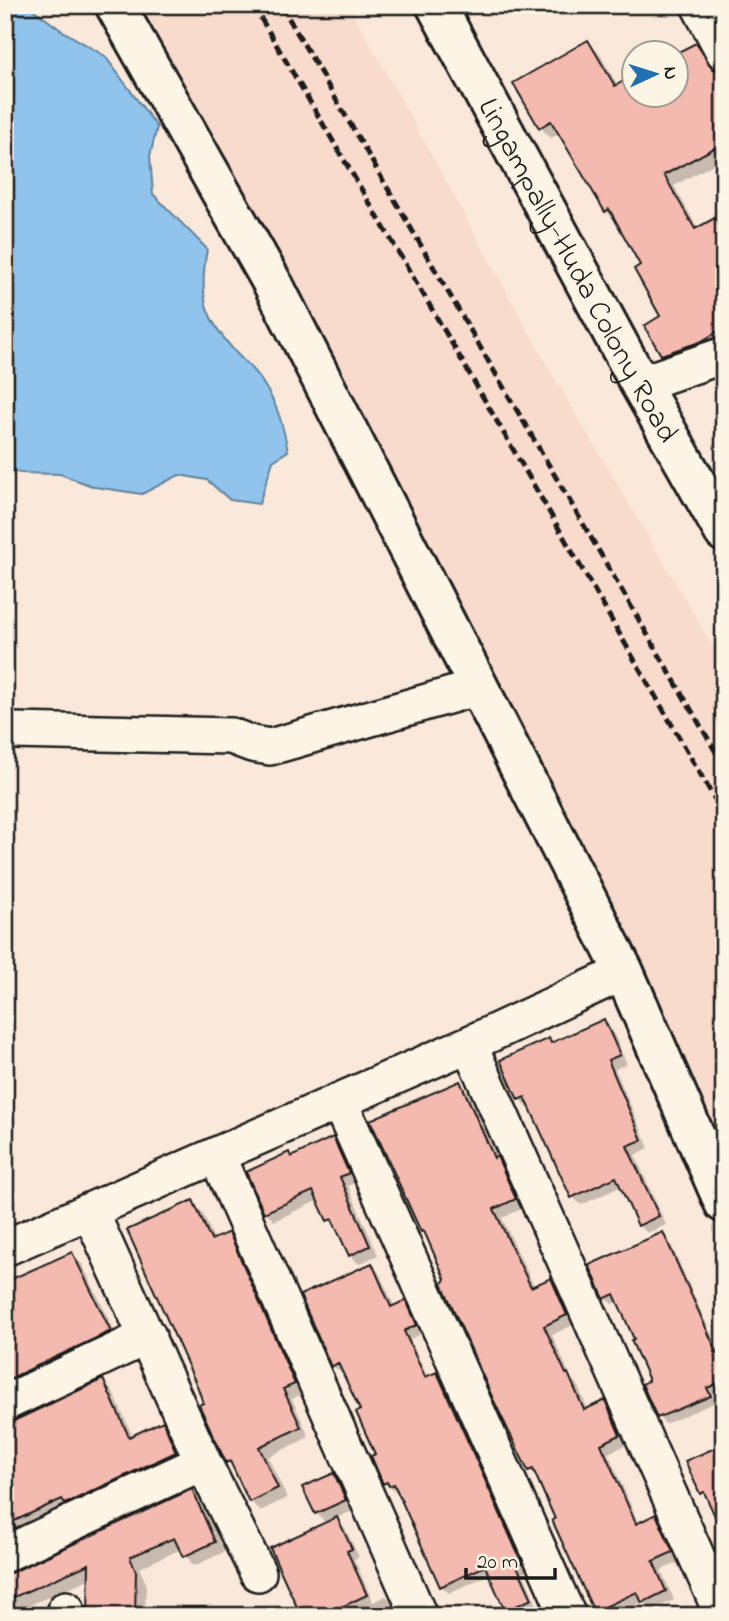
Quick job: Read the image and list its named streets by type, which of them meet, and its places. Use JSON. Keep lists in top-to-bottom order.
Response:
{
  "streets": {
    "street": ["Lingampally-Huda Colony Road"]
  },
  "scale_bar": "20 m",
  "north": "right"
}
